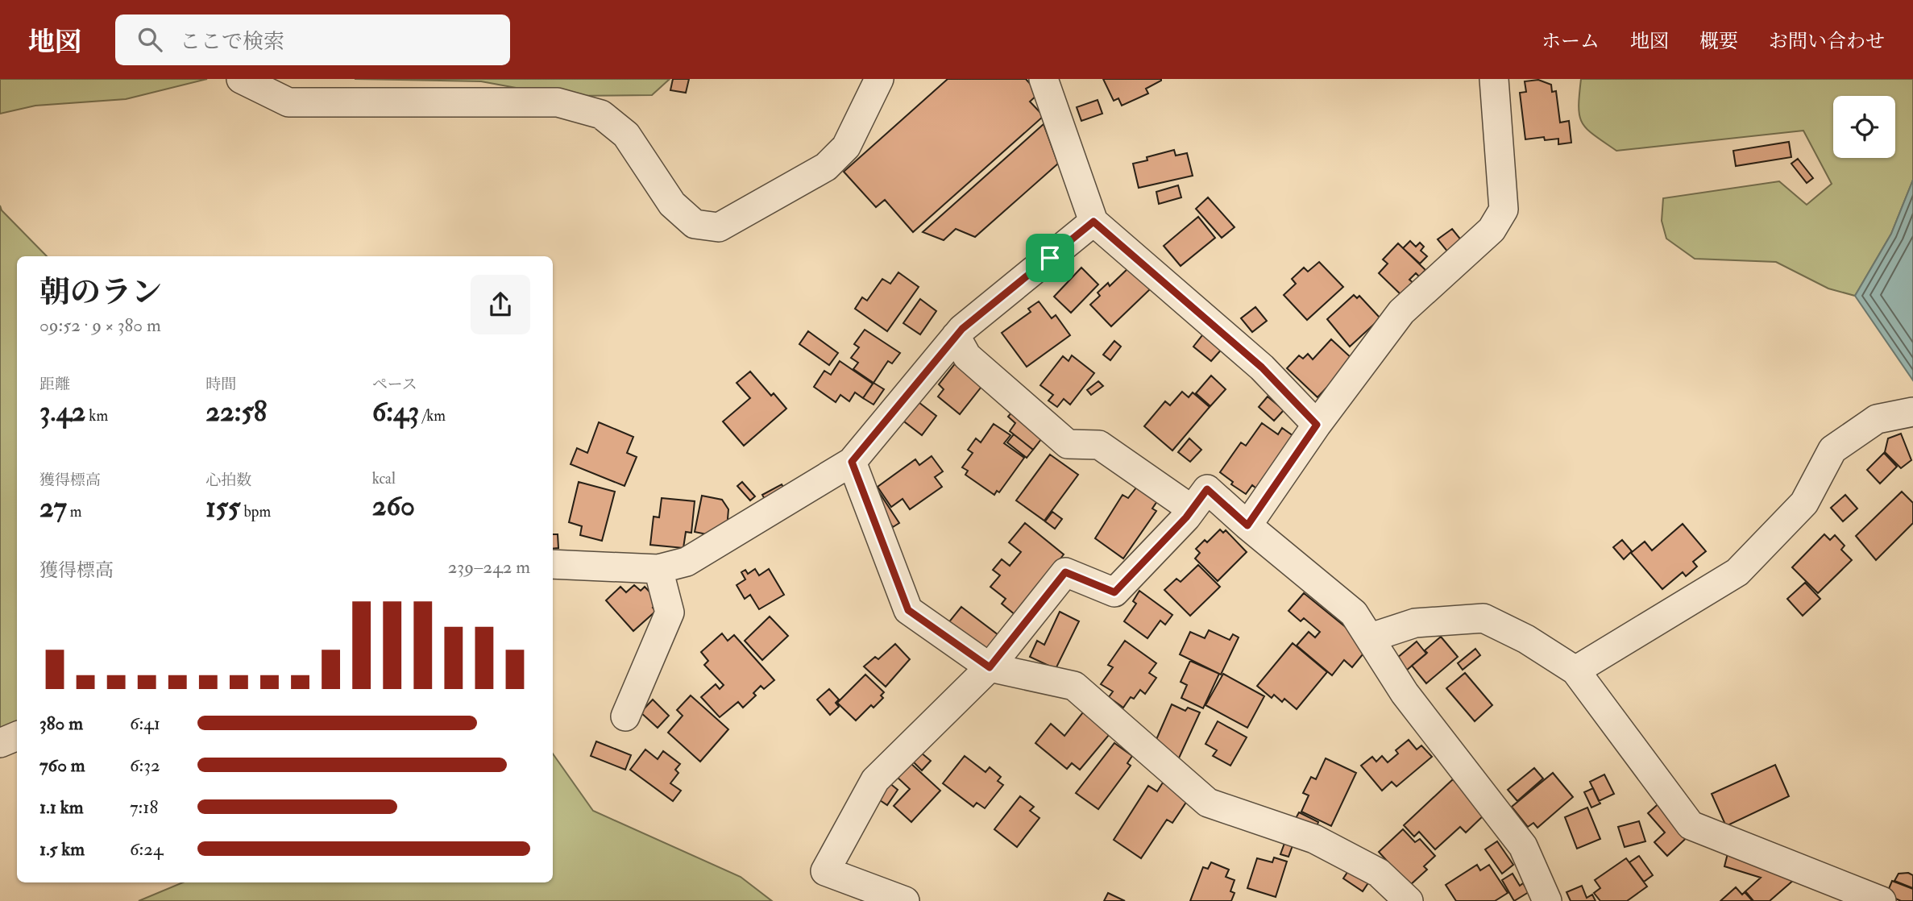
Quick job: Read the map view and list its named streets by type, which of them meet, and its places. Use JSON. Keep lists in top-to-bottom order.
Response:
{
  "page": {
    "header": "地図",
    "search": "ここで検索",
    "nav": [
      "ホーム",
      "地図",
      "概要",
      "お問い合わせ"
    ],
    "heading": ["朝のラン", "09:52 · 9 × 380 m"],
    "stats": [
      ["距離", "3.42 km"],
      ["時間", "22:58"],
      ["ペース", "6:43 /km"],
      ["獲得標高", "27 m"],
      ["心拍数", "155 bpm"],
      ["kcal", "260"]
    ],
    "chart": ["獲得標高", "239–242 m"],
    "list": [
      {
        "name": "380 m",
        "note": "6:41"
      },
      {
        "name": "760 m",
        "note": "6:32"
      },
      {
        "name": "1.1 km",
        "note": "7:18"
      },
      {
        "name": "1.5 km",
        "note": "6:24"
      }
    ]
  }
}
